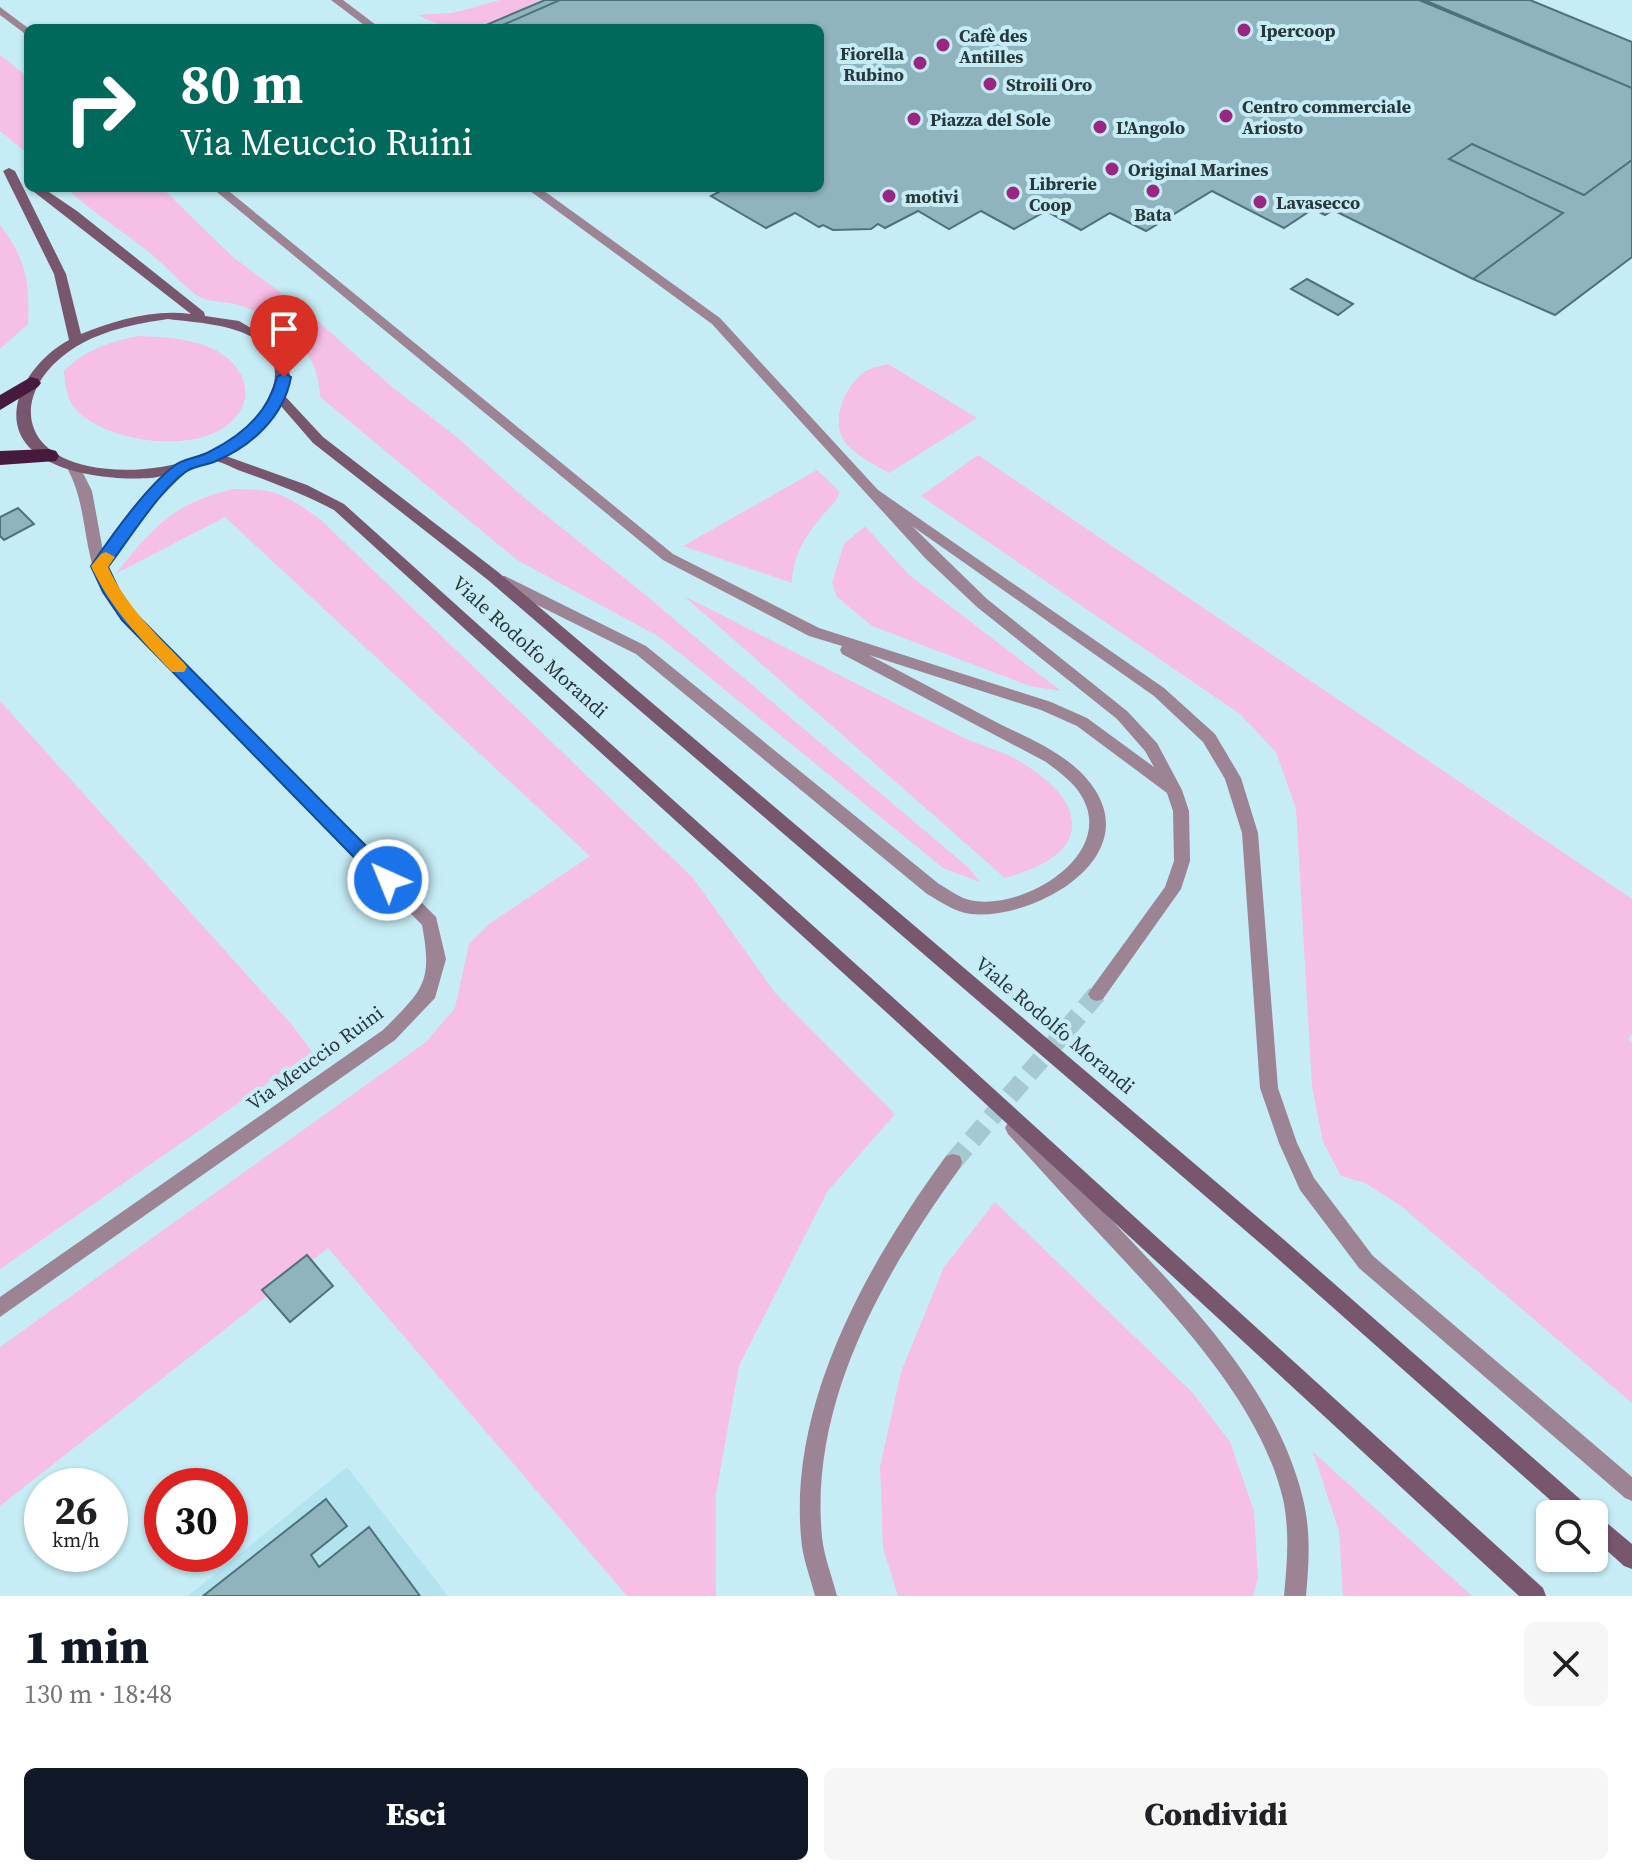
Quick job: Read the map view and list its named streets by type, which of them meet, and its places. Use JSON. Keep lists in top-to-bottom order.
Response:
{
  "streets": {
    "street": ["Viale Rodolfo Morandi", "Via Meuccio Ruini"]
  },
  "crossings": [
    ["Viale Rodolfo Morandi", "Via Meuccio Ruini"]
  ],
  "places": [
    "Ipercoop",
    "Cafè des Antilles",
    "Fiorella Rubino",
    "Stroili Oro",
    "Centro commerciale Ariosto",
    "Piazza del Sole",
    "L'Angolo",
    "Original Marines",
    "Bata",
    "Librerie Coop",
    "motivi",
    "Lavasecco"
  ],
  "page": {
    "turn": ["80 m", "Via Meuccio Ruini"],
    "speed": "26 km/h",
    "limit": "30",
    "heading": ["1 min", "130 m · 18:48"],
    "buttons": ["Esci", "Condividi"]
  }
}
